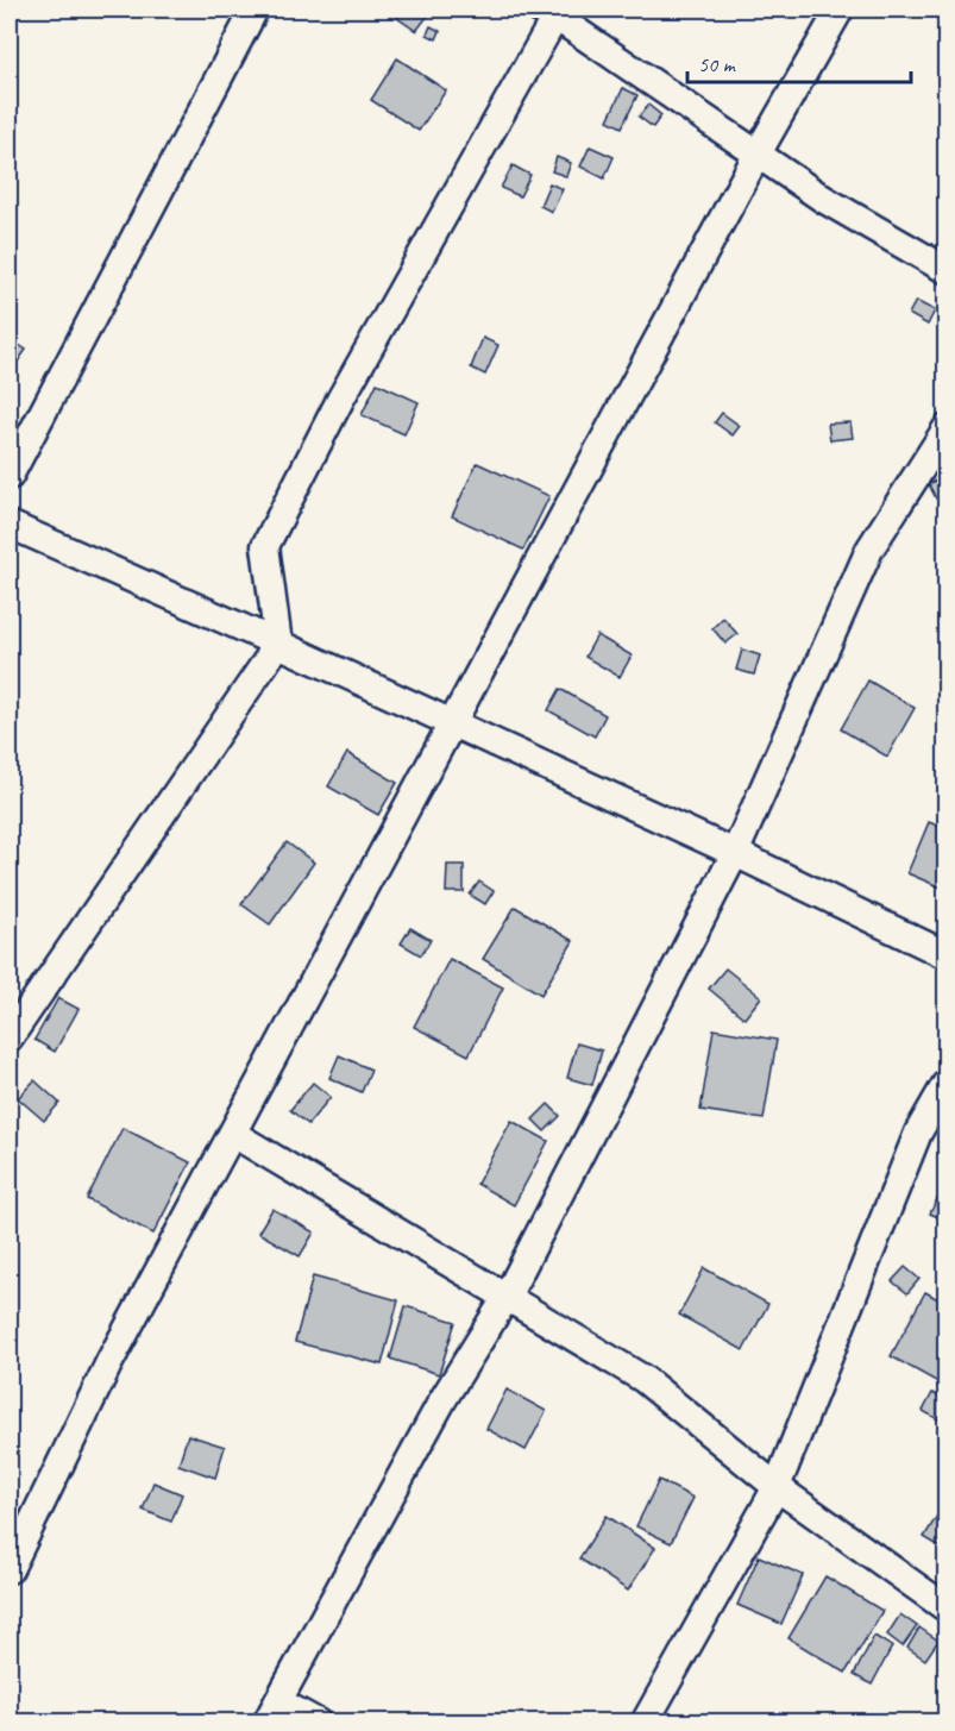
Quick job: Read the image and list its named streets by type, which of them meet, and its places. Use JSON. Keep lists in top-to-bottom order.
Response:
{
  "scale_bar": "50 m"
}
